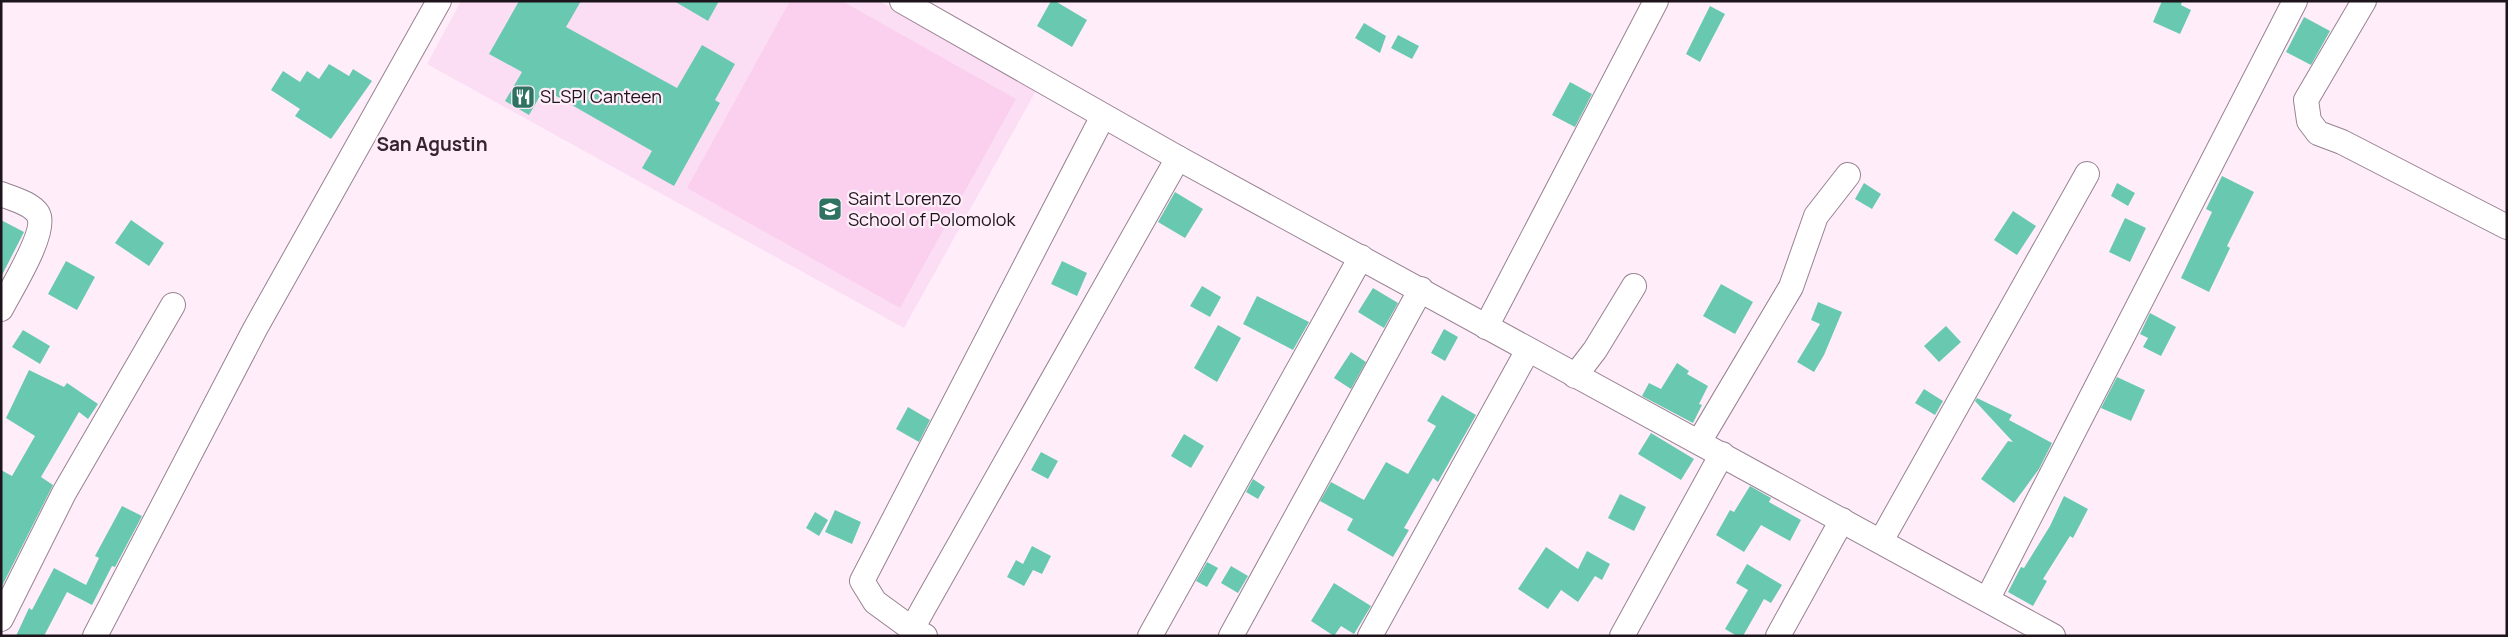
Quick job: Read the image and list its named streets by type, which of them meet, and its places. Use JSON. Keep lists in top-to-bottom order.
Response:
{
  "districts": ["San Agustin"],
  "places": {
    "restaurant": ["SLSPI Canteen"],
    "school or university": ["Saint Lorenzo School of Polomolok"]
  }
}
